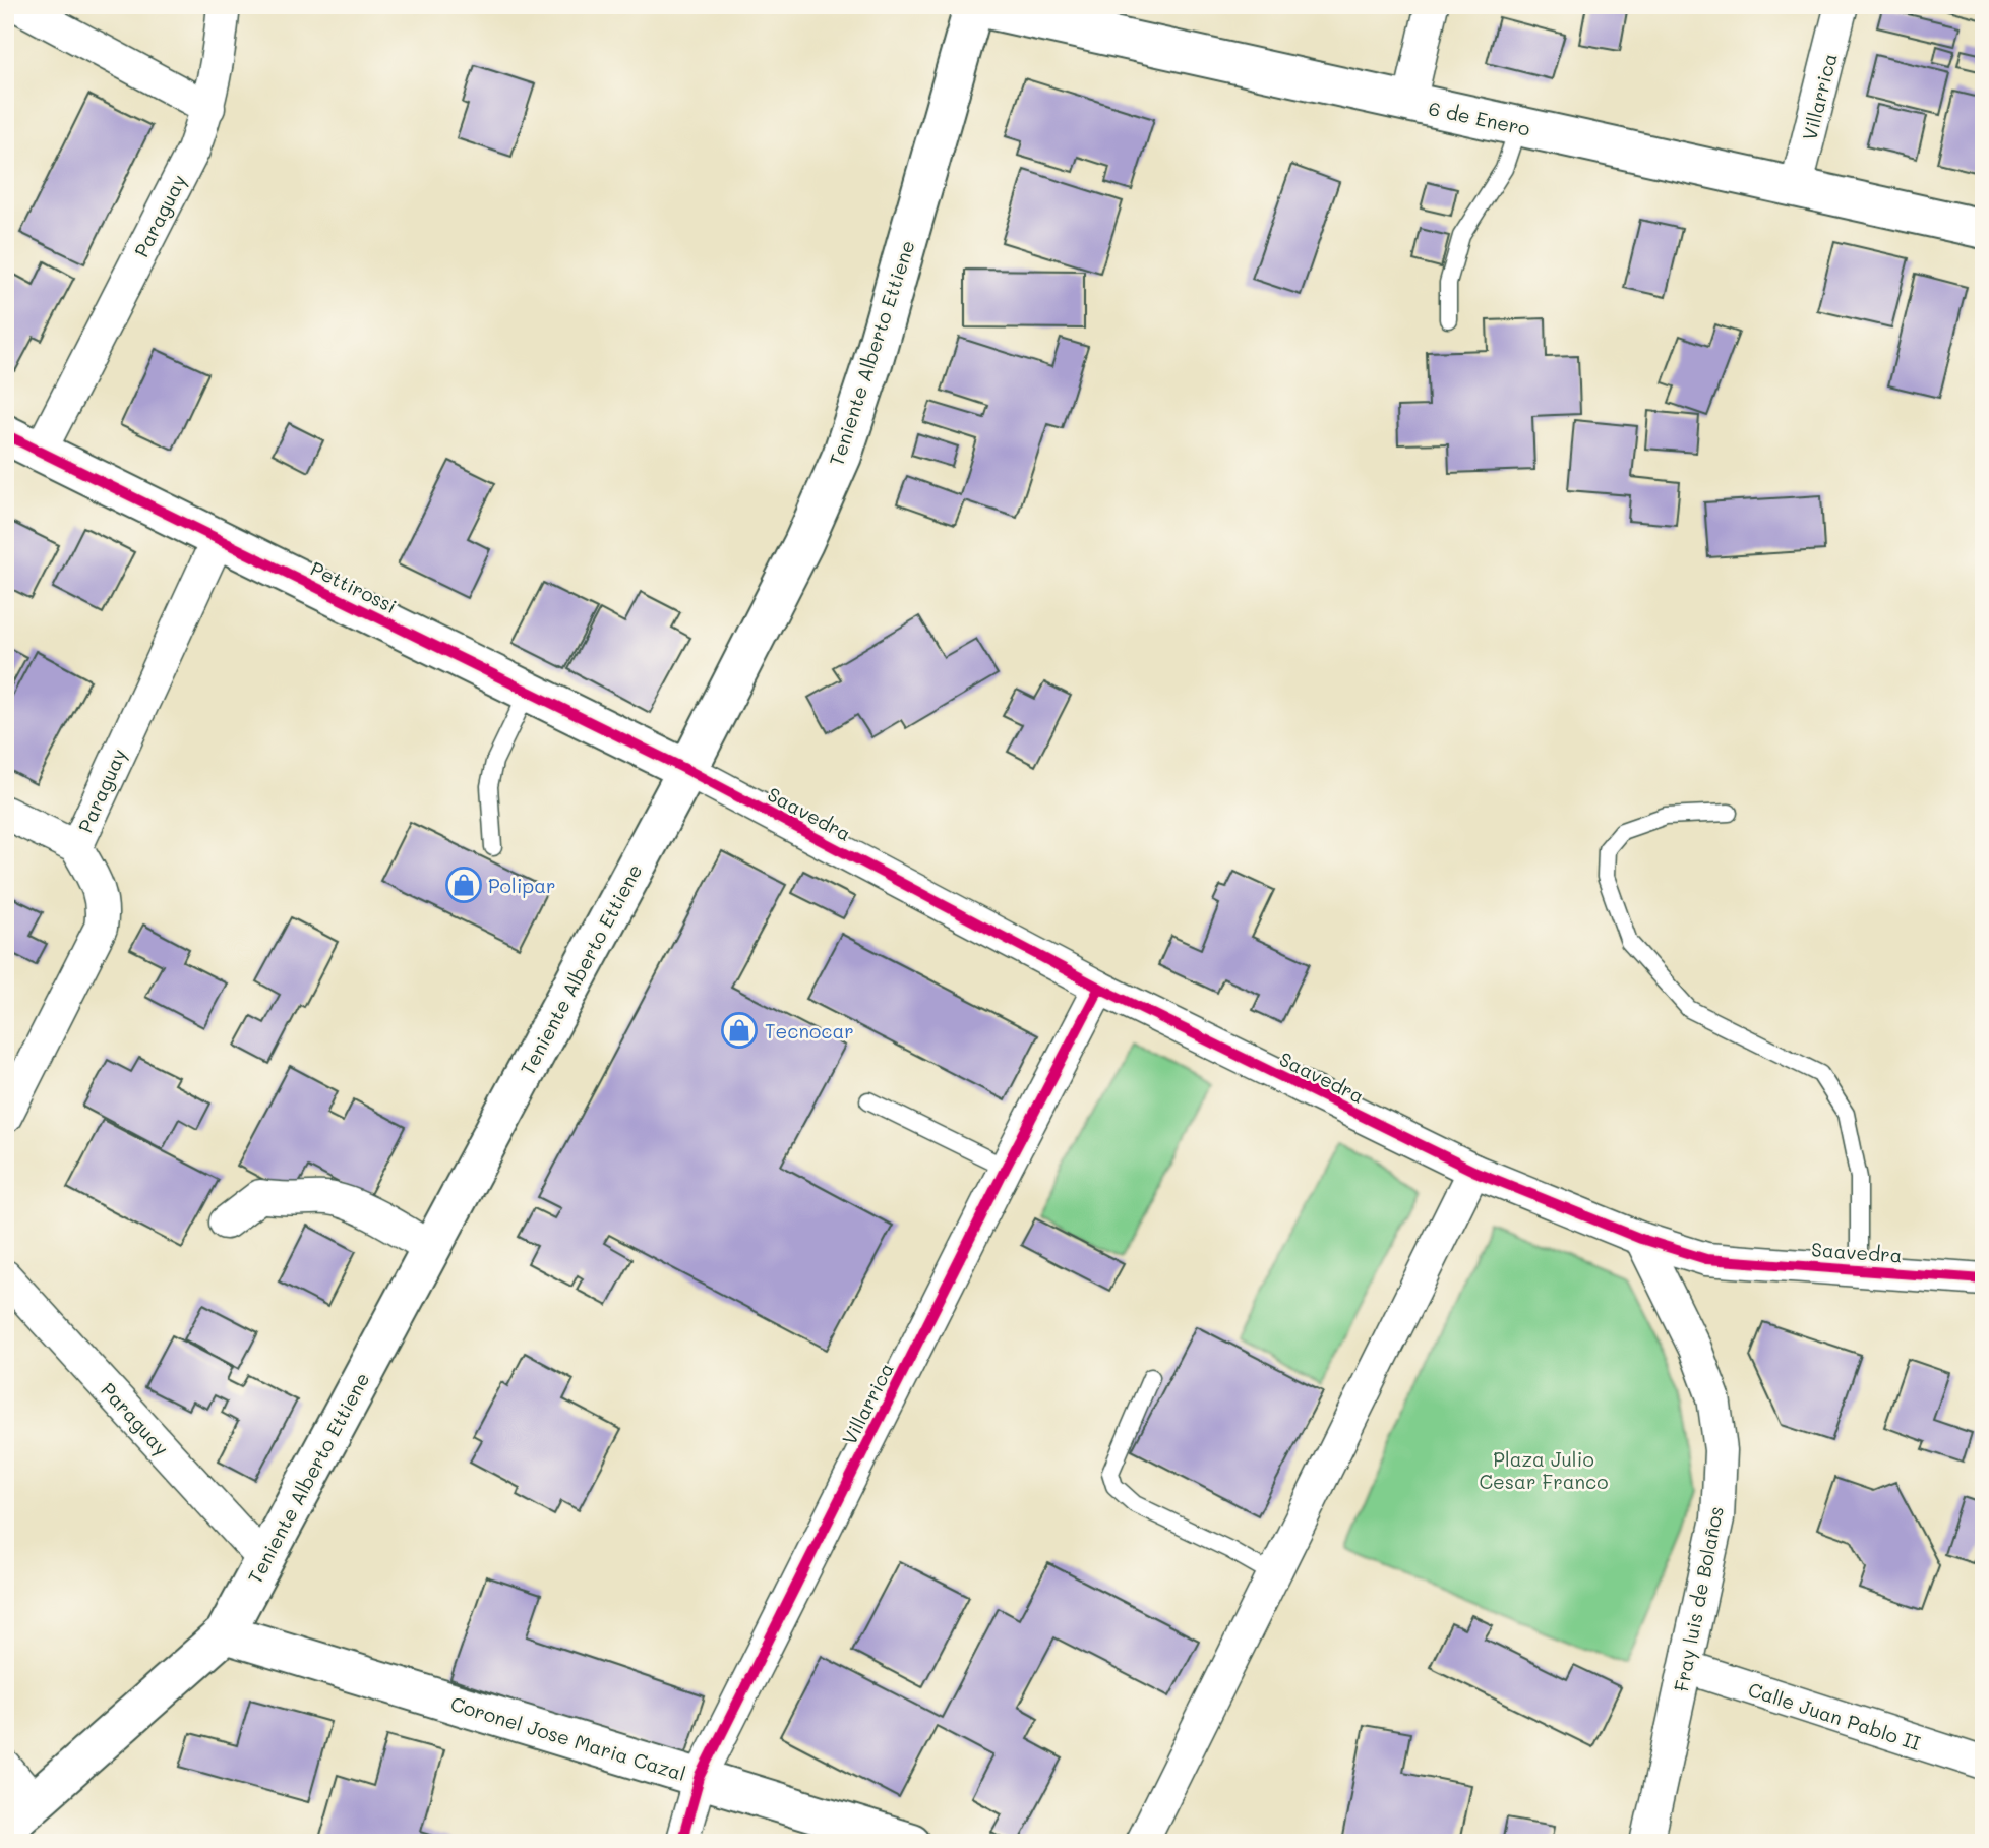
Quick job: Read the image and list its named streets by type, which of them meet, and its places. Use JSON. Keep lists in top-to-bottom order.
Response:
{
  "streets": {
    "main road": [
      "6 de Enero",
      "Teniente Alberto Ettiene",
      "Pettirossi",
      "Coronel Jose Maria Cazal"
    ],
    "street": [
      "Villarrica",
      "Paraguay",
      "Saavedra",
      "Fray luis de Bolaños",
      "Calle Juan Pablo II"
    ]
  },
  "crossings": [
    ["Villarrica", "6 de Enero"],
    ["Villarrica", "Saavedra"],
    ["Villarrica", "Coronel Jose Maria Cazal"],
    ["6 de Enero", "Teniente Alberto Ettiene"],
    ["Paraguay", "Teniente Alberto Ettiene"],
    ["Paraguay", "Pettirossi"],
    ["Teniente Alberto Ettiene", "Pettirossi"],
    ["Teniente Alberto Ettiene", "Saavedra"],
    ["Teniente Alberto Ettiene", "Coronel Jose Maria Cazal"],
    ["Pettirossi", "Saavedra"],
    ["Saavedra", "Fray luis de Bolaños"],
    ["Fray luis de Bolaños", "Calle Juan Pablo II"]
  ],
  "parks": ["Plaza Julio Cesar Franco"],
  "places": {
    "shop": ["Polipar", "Tecnocar"]
  }
}
